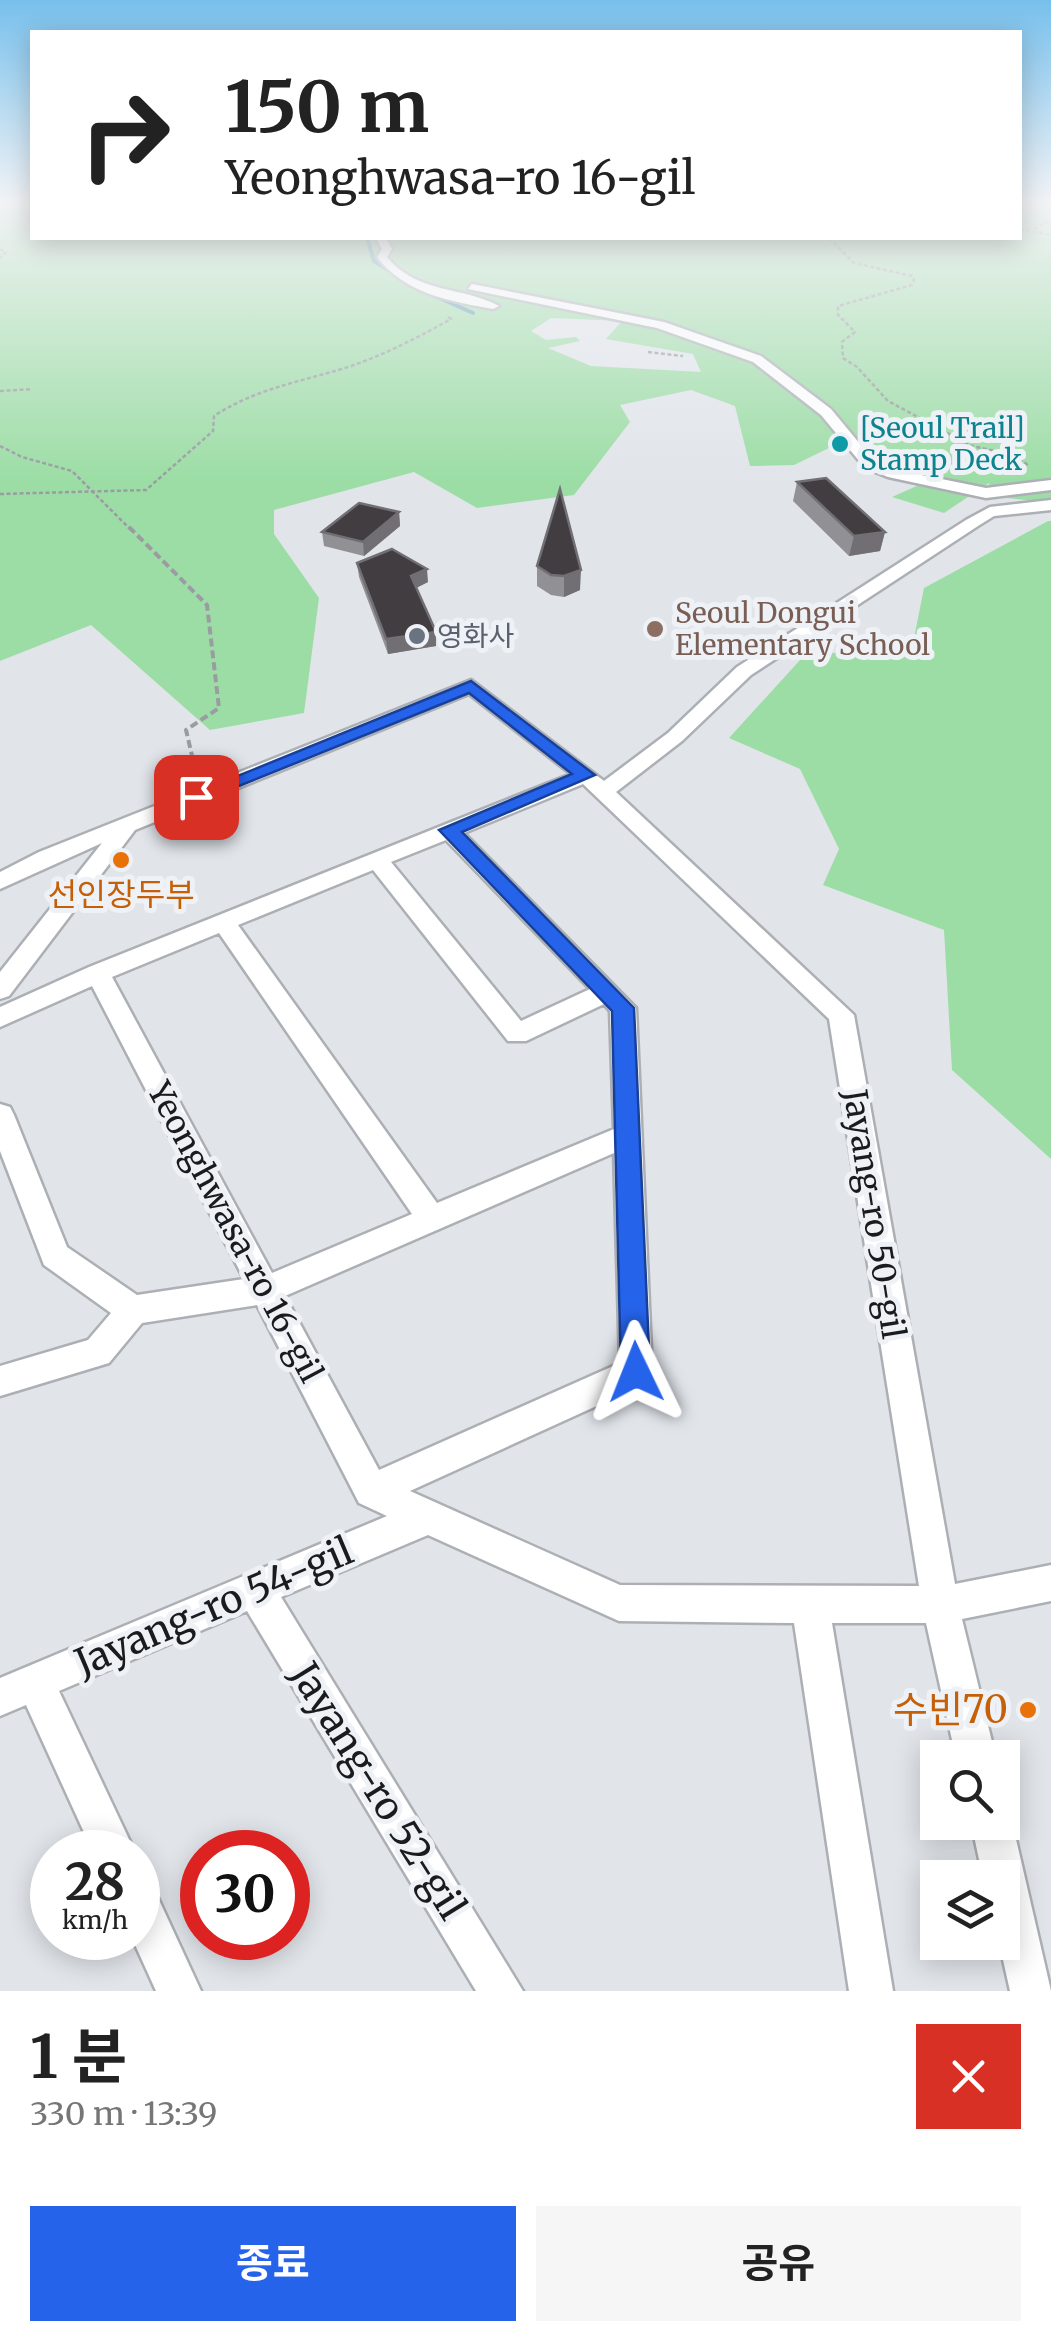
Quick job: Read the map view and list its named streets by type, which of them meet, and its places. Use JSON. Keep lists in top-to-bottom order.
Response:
{
  "streets": {
    "street": [
      "Jayang-ro 50-gil",
      "Yeonghwasa-ro 16-gil",
      "Jayang-ro 54-gil",
      "Jayang-ro 52-gil"
    ]
  },
  "crossings": [
    ["Jayang-ro 50-gil", "Jayang-ro 54-gil"],
    ["Yeonghwasa-ro 16-gil", "Jayang-ro 54-gil"],
    ["Jayang-ro 54-gil", "Jayang-ro 52-gil"]
  ],
  "places": [
    "[Seoul Trail] Stamp Deck",
    "Seoul Dongui Elementary School",
    "영화사",
    "선인장두부",
    "수빈70"
  ],
  "page": {
    "turn": ["150 m", "Yeonghwasa-ro 16-gil"],
    "speed": "28 km/h",
    "limit": "30",
    "heading": ["1 분", "330 m · 13:39"],
    "buttons": ["종료", "공유"]
  }
}
